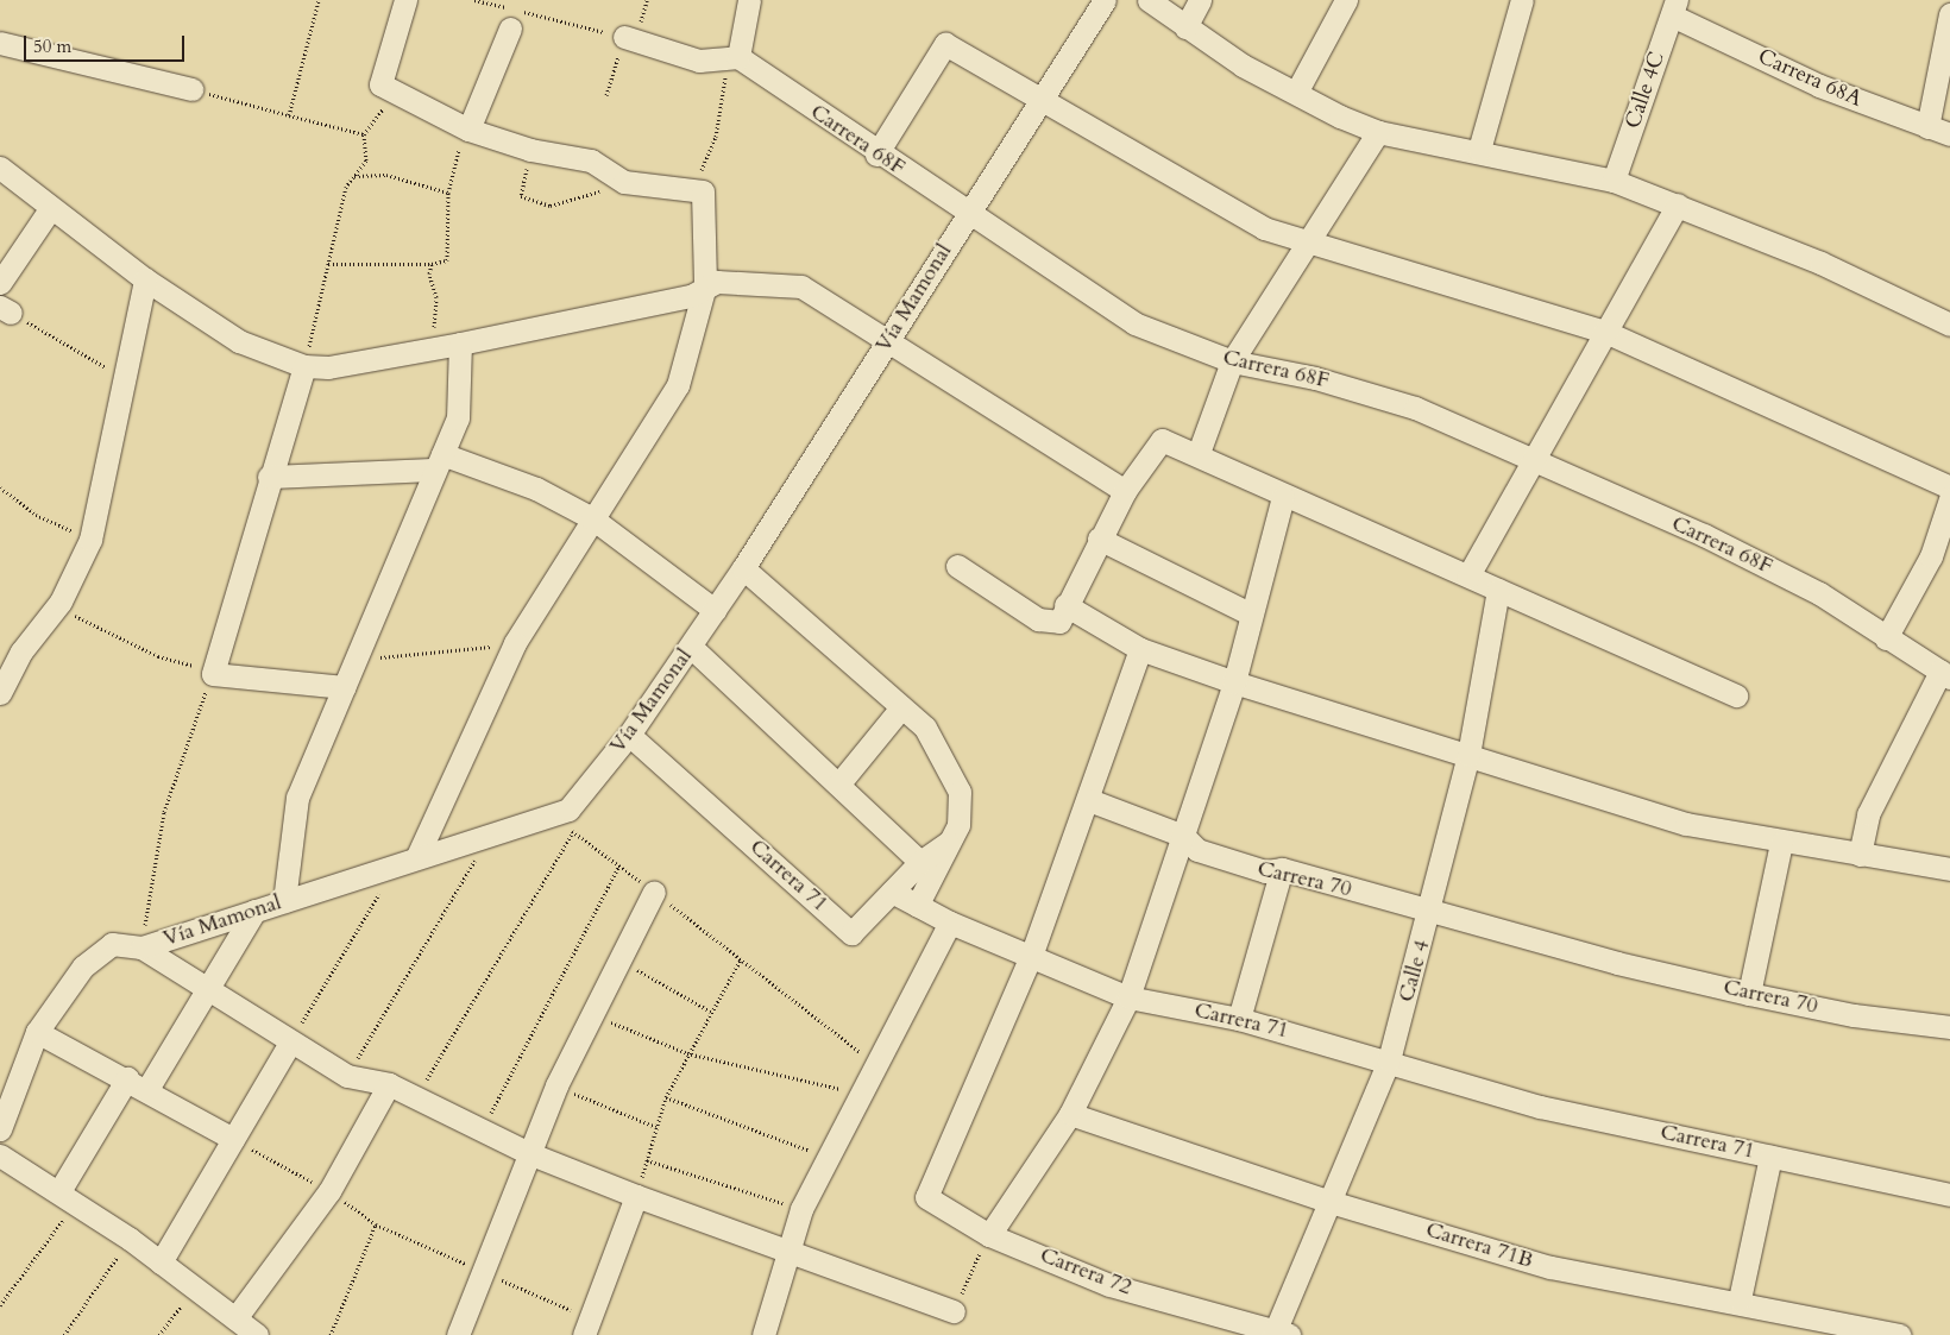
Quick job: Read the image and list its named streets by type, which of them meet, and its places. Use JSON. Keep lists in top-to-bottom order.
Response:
{
  "streets": {
    "street": [
      "Carrera 68A",
      "Calle 4C",
      "Carrera 68F",
      "Vía Mamonal",
      "Carrera 71",
      "Carrera 70",
      "Calle 4",
      "Carrera 71B",
      "Carrera 72"
    ]
  },
  "crossings": [
    ["Carrera 68A", "Calle 4C"],
    ["Carrera 68F", "Vía Mamonal"],
    ["Vía Mamonal", "Carrera 71"],
    ["Carrera 71", "Calle 4"],
    ["Carrera 71", "Carrera 72"],
    ["Carrera 70", "Calle 4"],
    ["Calle 4", "Carrera 71B"],
    ["Calle 4", "Carrera 72"]
  ],
  "scale_bar": "50 m"
}
